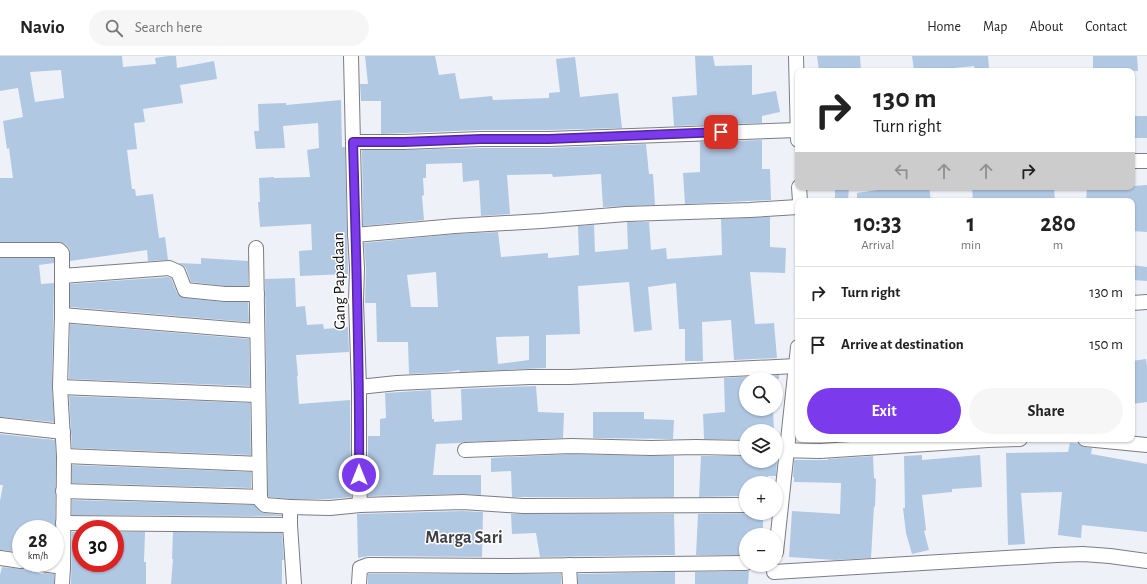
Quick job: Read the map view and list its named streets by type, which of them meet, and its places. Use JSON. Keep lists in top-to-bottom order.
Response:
{
  "streets": {
    "street": ["Gang Papadaan"]
  },
  "districts": ["Marga Sari"],
  "page": {
    "header": "Navio",
    "search": "Search here",
    "nav": [
      "Home",
      "Map",
      "About",
      "Contact"
    ],
    "turn": ["130 m", "Turn right"],
    "eta": [
      "10:33",
      "Arrival",
      "1",
      "min",
      "280",
      "m"
    ],
    "list": [
      {
        "name": "Turn right",
        "value": "130 m"
      },
      {
        "name": "Arrive at destination",
        "value": "150 m"
      }
    ],
    "map_buttons": ["+", "−"],
    "buttons": ["Exit", "Share"],
    "speed": "28 km/h",
    "limit": "30"
  }
}
